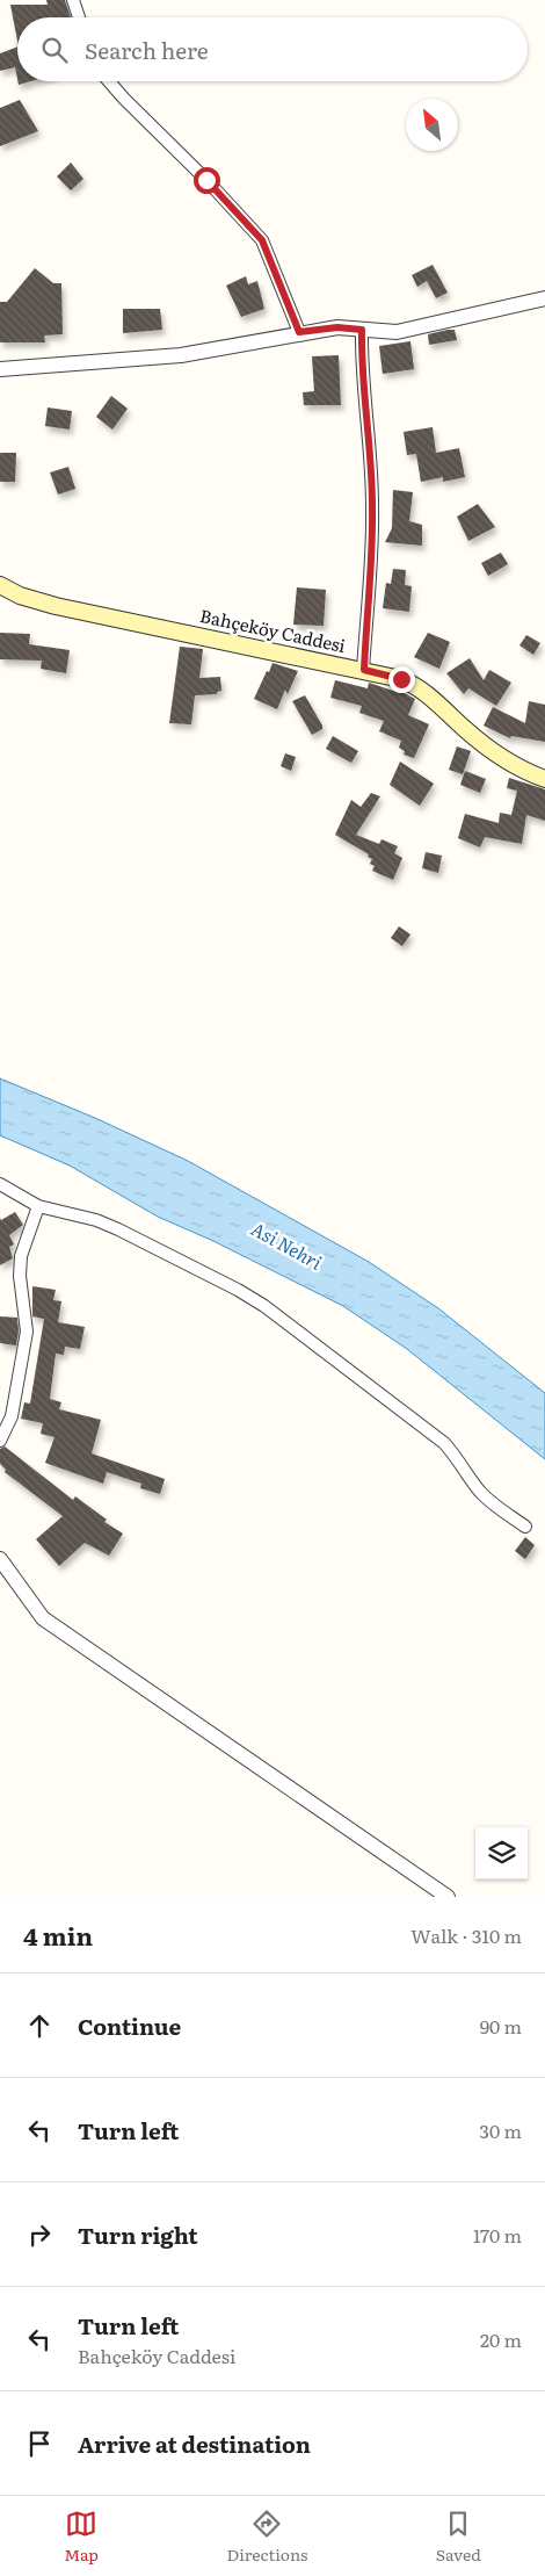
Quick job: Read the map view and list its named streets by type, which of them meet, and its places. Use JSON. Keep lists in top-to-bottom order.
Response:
{
  "streets": {
    "main road": ["Bahçeköy Caddesi"]
  },
  "water": ["Asi Nehri"],
  "north": "top left",
  "page": {
    "search": "Search here",
    "heading": ["4 min", "Walk · 310 m"],
    "list": [
      ["Continue", "90 m"],
      ["Turn left", "30 m"],
      ["Turn right", "170 m"],
      ["Turn left", "Bahçeköy Caddesi", "20 m"],
      "Arrive at destination"
    ],
    "nav": ["Map", "Directions", "Saved"]
  }
}
